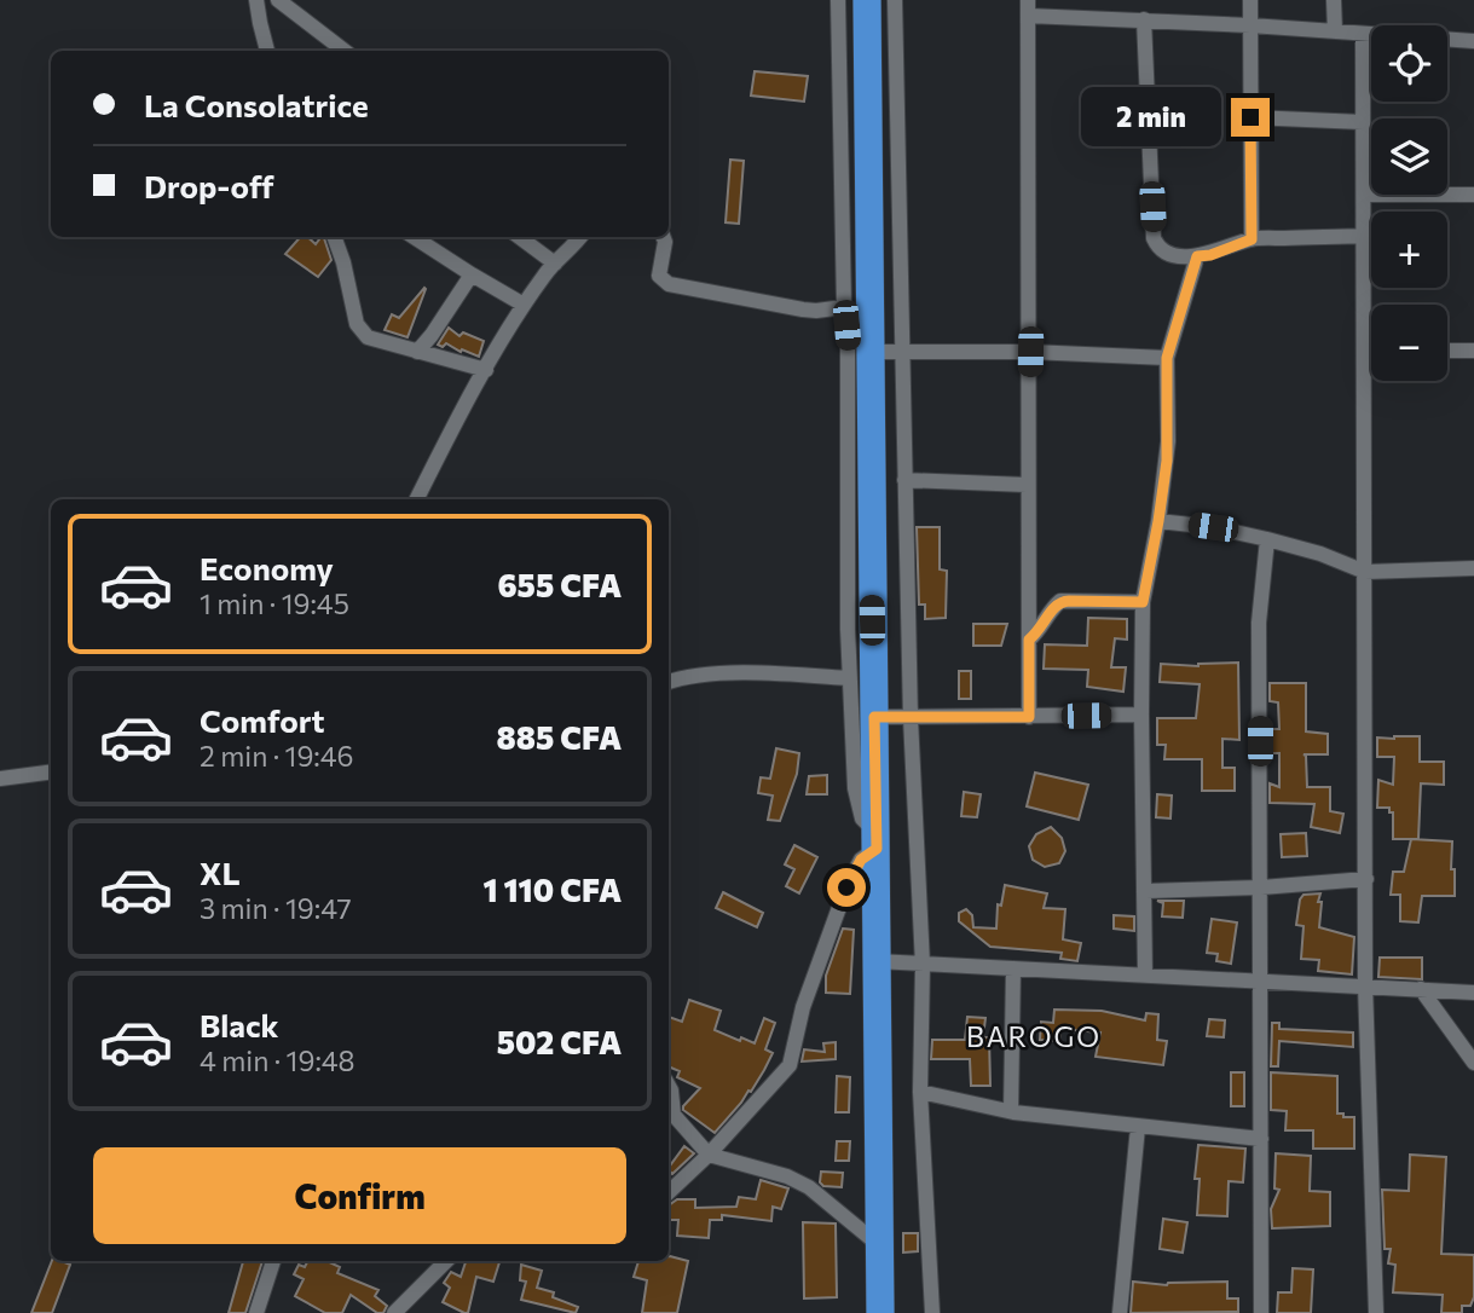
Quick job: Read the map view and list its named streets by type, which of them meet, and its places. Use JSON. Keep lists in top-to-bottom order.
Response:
{
  "districts": ["BAROGO"],
  "page": {
    "map_buttons": ["+", "−"],
    "banner": ["La Consolatrice", "Drop-off"],
    "bubble": "2 min",
    "list": [
      {
        "name": "Economy",
        "note": "1 min · 19:45",
        "value": "655 CFA"
      },
      {
        "name": "Comfort",
        "note": "2 min · 19:46",
        "value": "885 CFA"
      },
      {
        "name": "XL",
        "note": "3 min · 19:47",
        "value": "1 110 CFA"
      },
      {
        "name": "Black",
        "note": "4 min · 19:48",
        "value": "502 CFA"
      }
    ],
    "buttons": "Confirm"
  }
}
